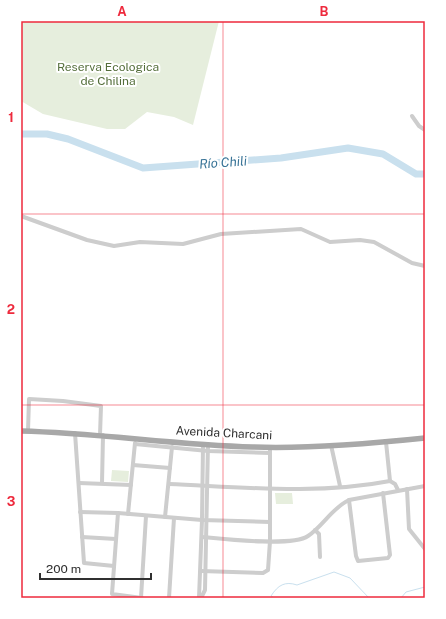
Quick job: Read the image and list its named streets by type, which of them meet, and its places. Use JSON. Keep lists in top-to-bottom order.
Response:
{
  "streets": {
    "main road": ["Avenida Charcani"]
  },
  "water": ["Río Chili"],
  "parks": ["Reserva Ecologica de Chilina"],
  "scale_bar": "200 m",
  "grid": {
    "columns": ["A", "B"],
    "rows": ["1", "2", "3"]
  }
}
